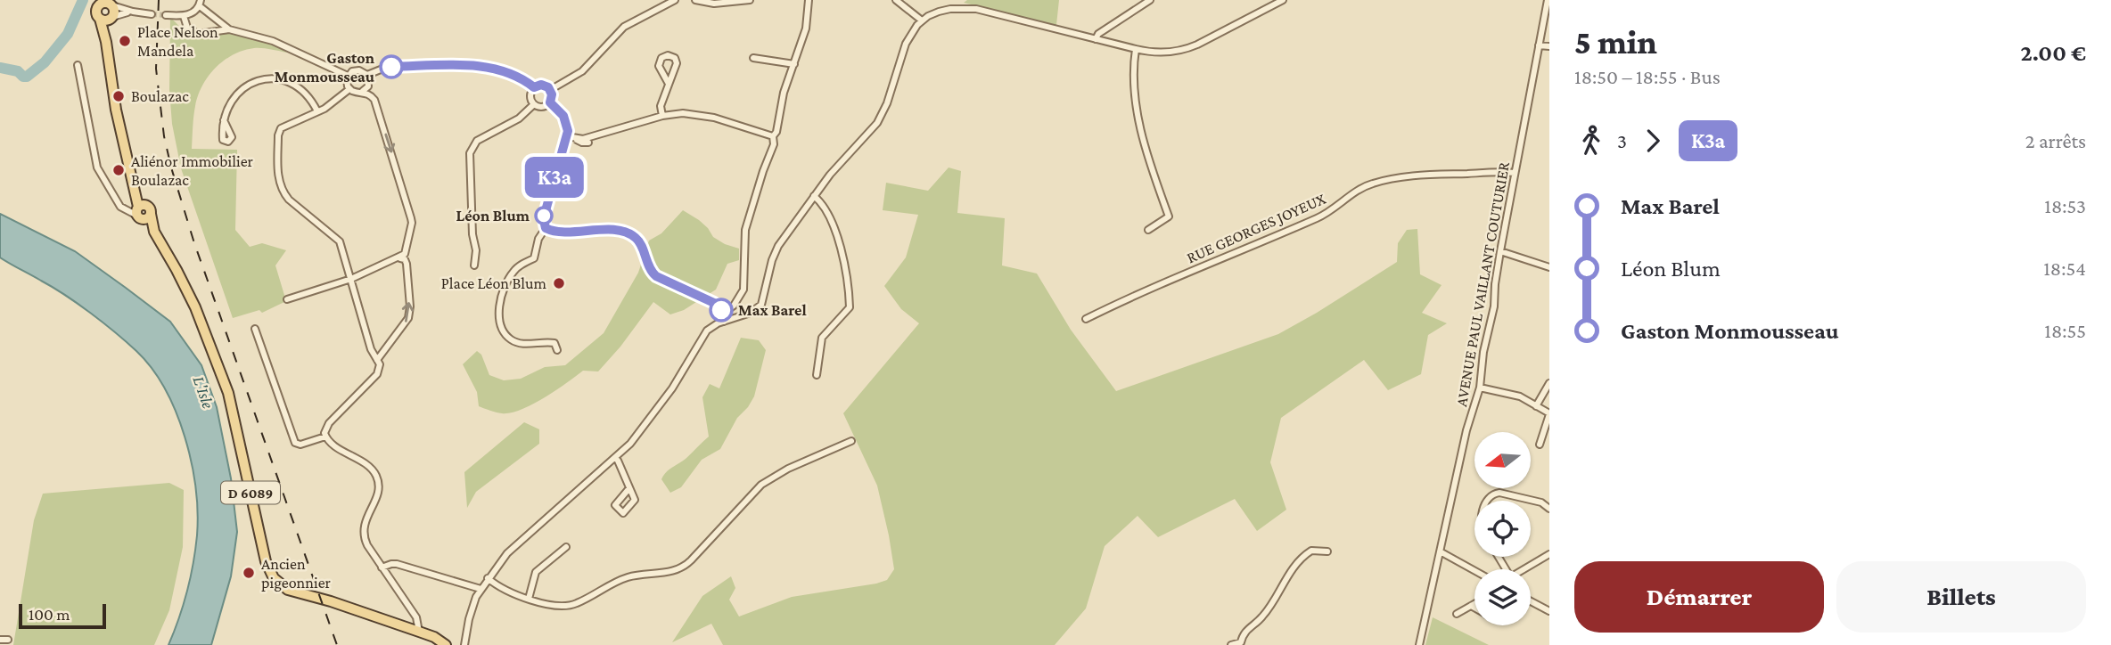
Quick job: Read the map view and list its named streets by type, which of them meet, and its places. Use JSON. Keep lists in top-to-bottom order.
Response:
{
  "streets": {
    "main road": ["D 6089"],
    "street": ["RUE GEORGES JOYEUX", "AVENUE PAUL VAILLANT COUTURIER"]
  },
  "crossings": [
    ["RUE GEORGES JOYEUX", "AVENUE PAUL VAILLANT COUTURIER"]
  ],
  "water": ["L'Isle"],
  "places": [
    "Place Nelson Mandela",
    "Gaston Monmousseau",
    "Boulazac",
    "Aliénor Immobilier Boulazac",
    "Léon Blum",
    "Place Léon Blum",
    "Max Barel",
    "Ancien pigeonnier"
  ],
  "lines": ["bus line K3a"],
  "scale_bar": "100 m",
  "north": "left",
  "page": {
    "on_map": "K3a",
    "heading": ["5 min", "18:50 – 18:55 · Bus", "2.00 €"],
    "legs": ["3", "K3a", "2 arrêts"],
    "list": [
      {
        "name": "Max Barel",
        "value": "18:53"
      },
      {
        "name": "Léon Blum",
        "value": "18:54"
      },
      {
        "name": "Gaston Monmousseau",
        "value": "18:55"
      }
    ],
    "buttons": ["Démarrer", "Billets"],
    "scale": "100 m"
  }
}
